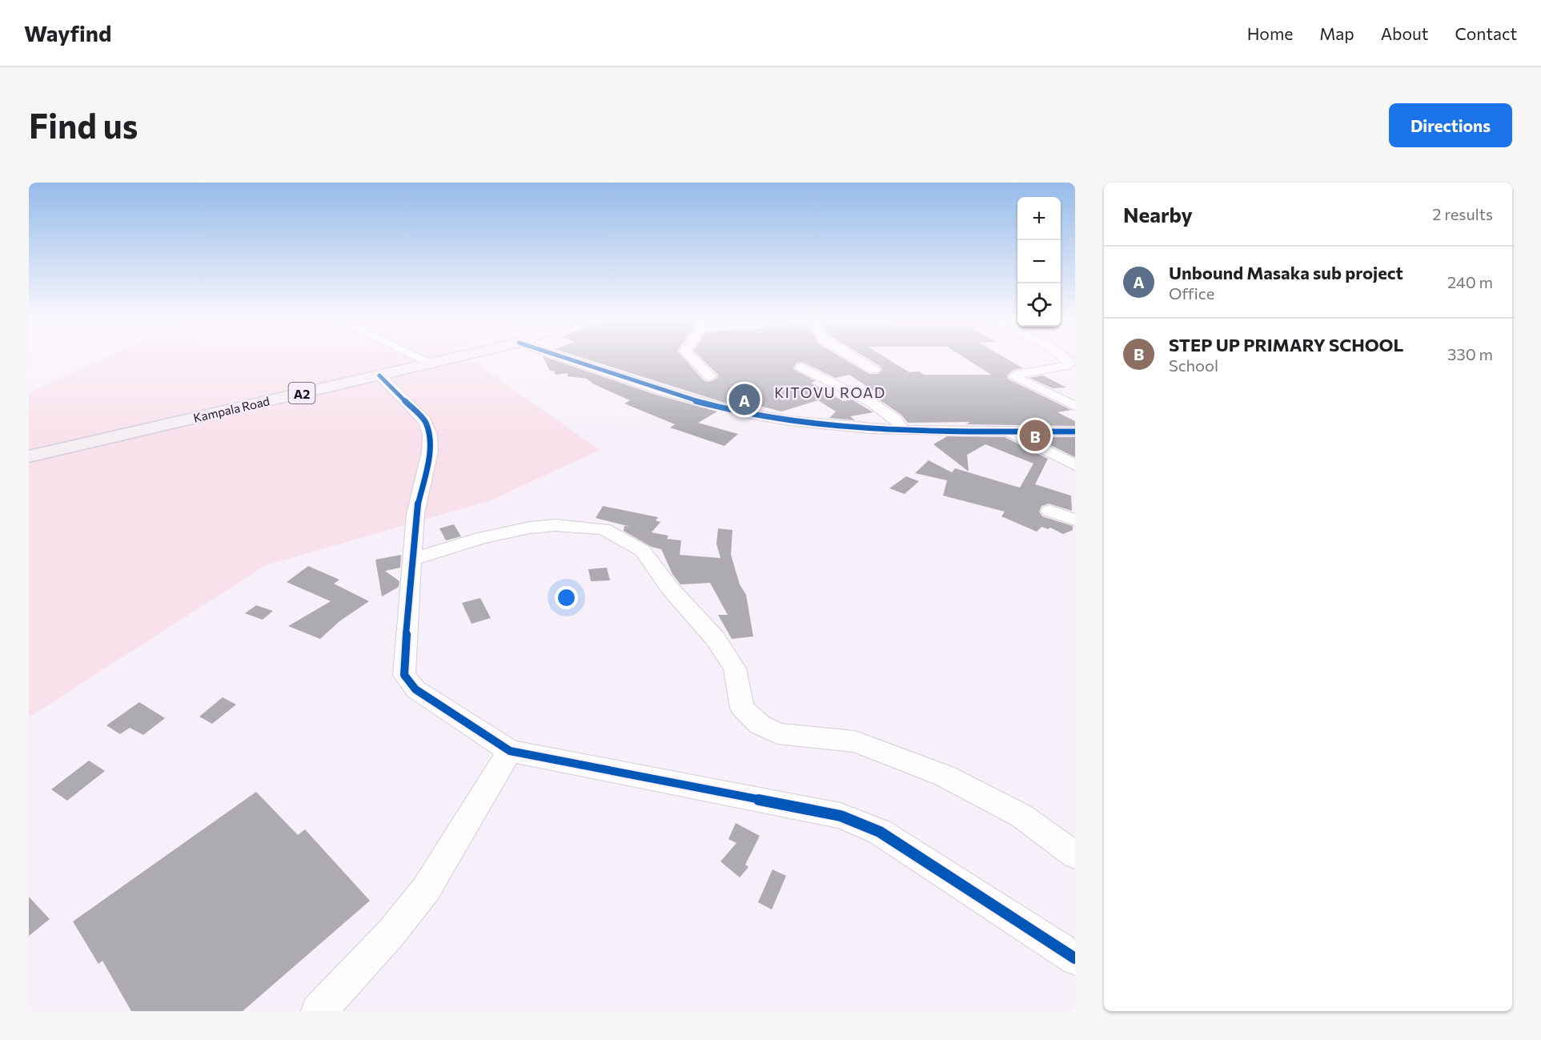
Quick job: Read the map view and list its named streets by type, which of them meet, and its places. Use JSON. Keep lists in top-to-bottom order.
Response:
{
  "streets": {
    "main road": ["A2", "Kampala Road"]
  },
  "districts": ["KITOVU ROAD"],
  "page": {
    "header": "Wayfind",
    "nav": [
      "Home",
      "Map",
      "About",
      "Contact"
    ],
    "buttons": "Directions",
    "title": "Find us",
    "heading": ["Nearby", "2 results"],
    "map_buttons": ["+", "−"],
    "list": [
      {
        "mark": "A",
        "name": "Unbound Masaka sub project",
        "note": "Office",
        "value": "240 m"
      },
      {
        "mark": "B",
        "name": "STEP UP PRIMARY SCHOOL",
        "note": "School",
        "value": "330 m"
      }
    ],
    "pins": ["A", "B"]
  }
}
